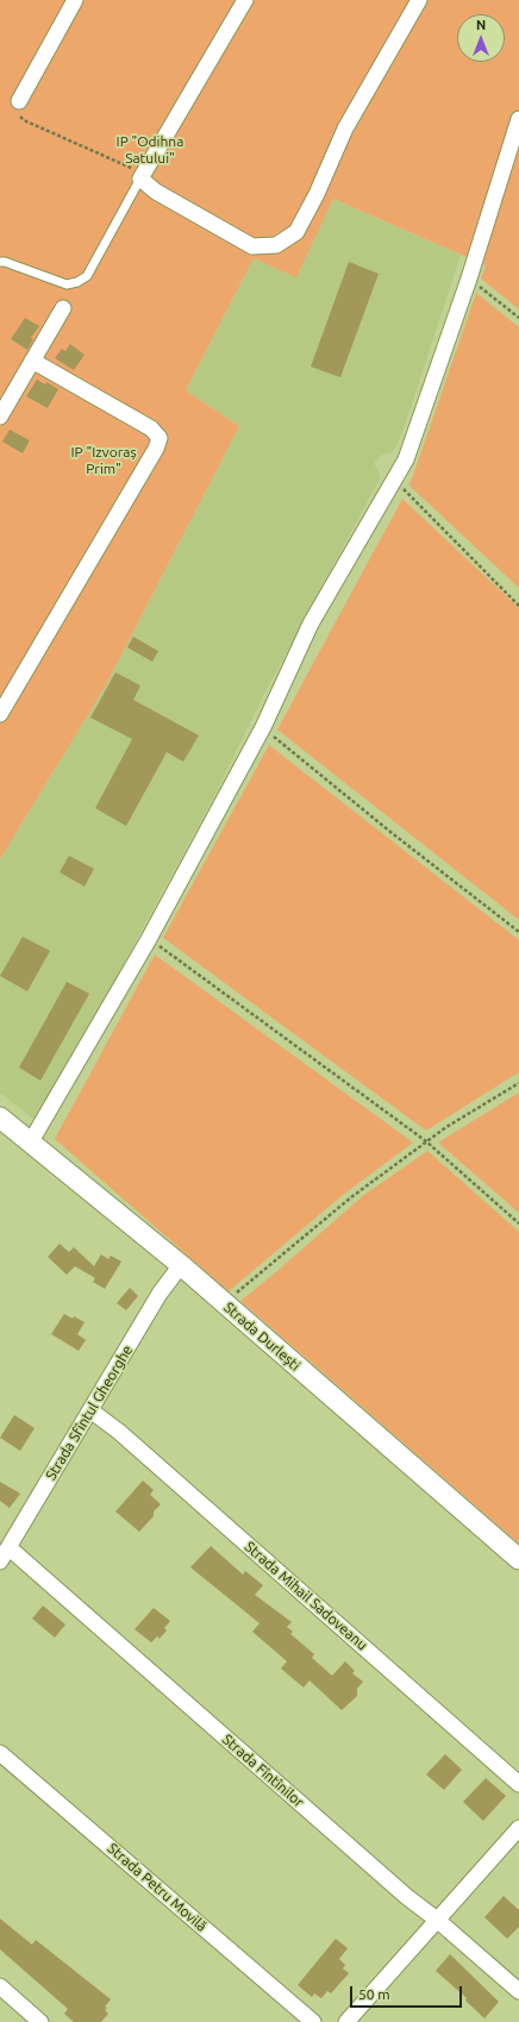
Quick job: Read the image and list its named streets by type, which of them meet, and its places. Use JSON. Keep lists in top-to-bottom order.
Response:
{
  "streets": {
    "street": [
      "Strada Durlești",
      "Strada Sfîntul Gheorghe",
      "Strada Mihail Sadoveanu",
      "Strada Fîntînilor",
      "Strada Petru Movilă"
    ]
  },
  "crossings": [
    ["Strada Durlești", "Strada Sfîntul Gheorghe"],
    ["Strada Sfîntul Gheorghe", "Strada Mihail Sadoveanu"],
    ["Strada Sfîntul Gheorghe", "Strada Fîntînilor"]
  ],
  "parks": ["IP \"Odihna Satului\"", "IP \"Izvoraș Prim\""],
  "scale_bar": "50 m",
  "north": "top"
}
